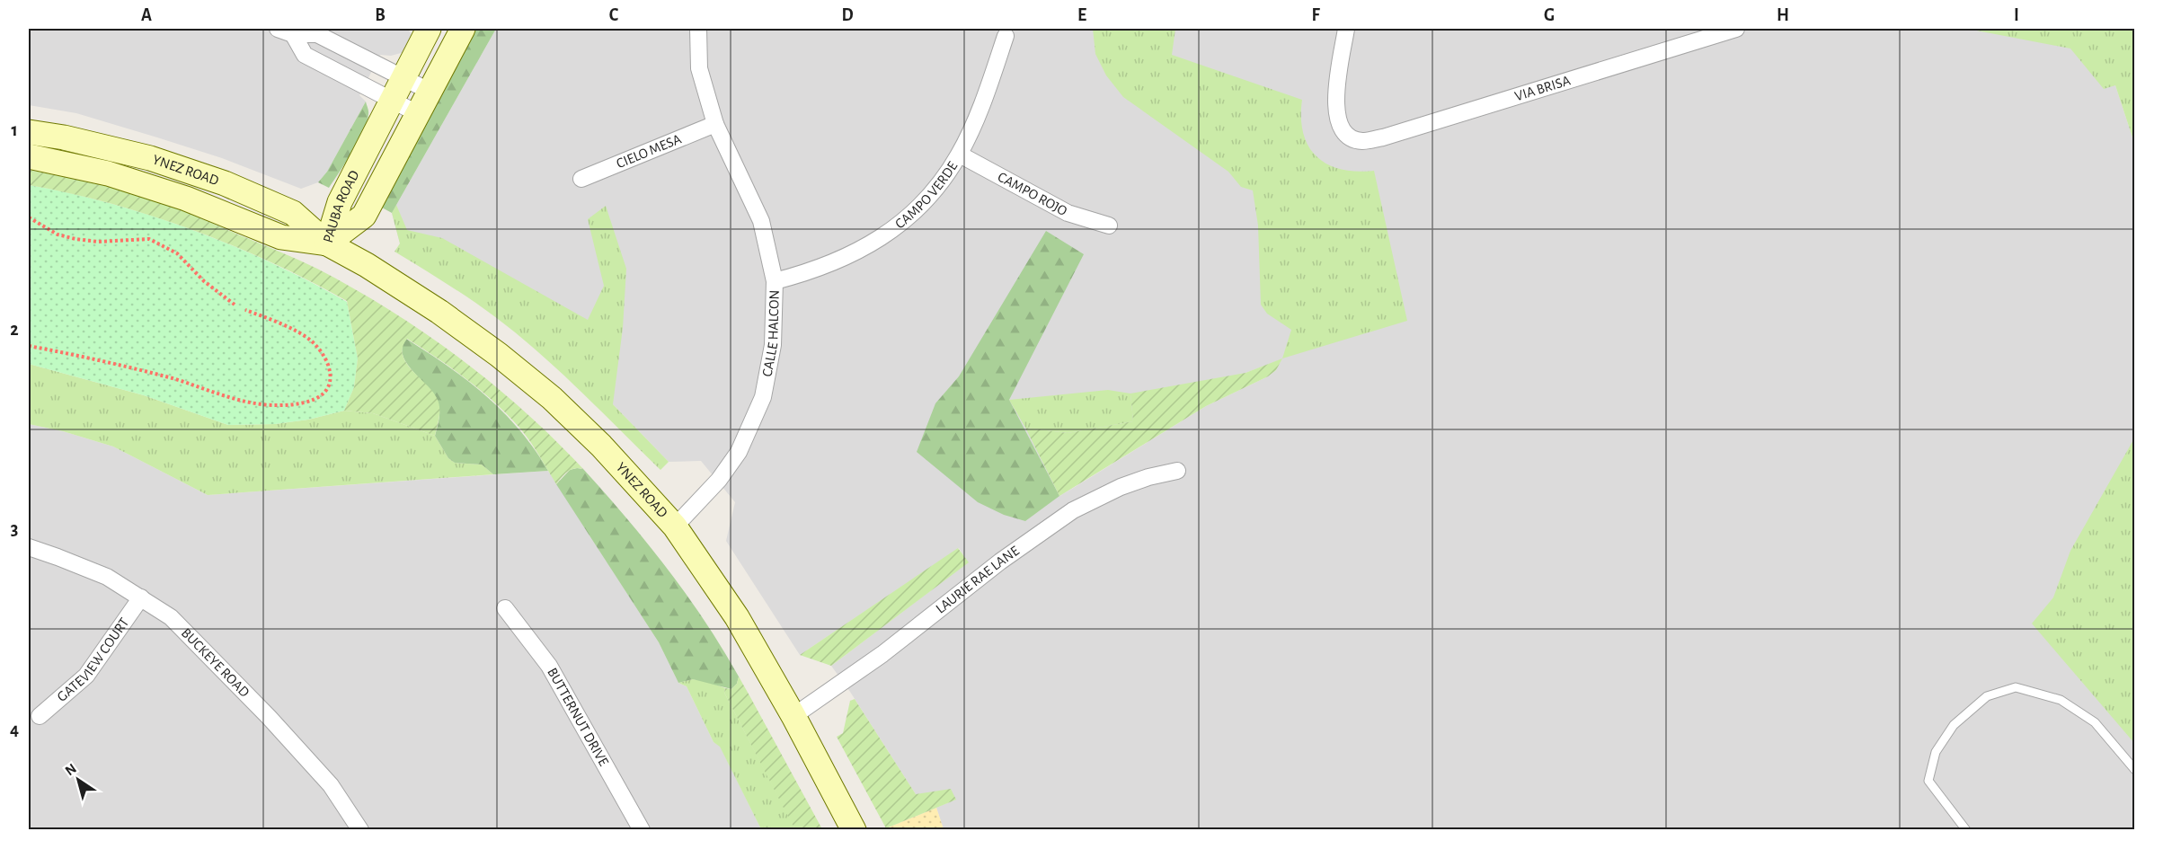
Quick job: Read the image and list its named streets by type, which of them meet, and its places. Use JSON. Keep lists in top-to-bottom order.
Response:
{
  "streets": {
    "main road": ["YNEZ ROAD", "PAUBA ROAD"],
    "street": [
      "VIA BRISA",
      "CIELO MESA",
      "CAMPO VERDE",
      "CAMPO ROJO",
      "CALLE HALCON",
      "LAURIE RAE LANE",
      "GATEVIEW COURT",
      "BUCKEYE ROAD",
      "BUTTERNUT DRIVE"
    ]
  },
  "crossings": [
    ["CIELO MESA", "CALLE HALCON"],
    ["YNEZ ROAD", "PAUBA ROAD"],
    ["YNEZ ROAD", "CALLE HALCON"],
    ["YNEZ ROAD", "LAURIE RAE LANE"],
    ["CAMPO VERDE", "CAMPO ROJO"],
    ["CAMPO VERDE", "CALLE HALCON"],
    ["GATEVIEW COURT", "BUCKEYE ROAD"]
  ],
  "north": "top left",
  "grid": {
    "columns": [
      "A",
      "B",
      "C",
      "D",
      "E",
      "F",
      "G",
      "H",
      "I"
    ],
    "rows": [
      "1",
      "2",
      "3",
      "4"
    ]
  }
}
